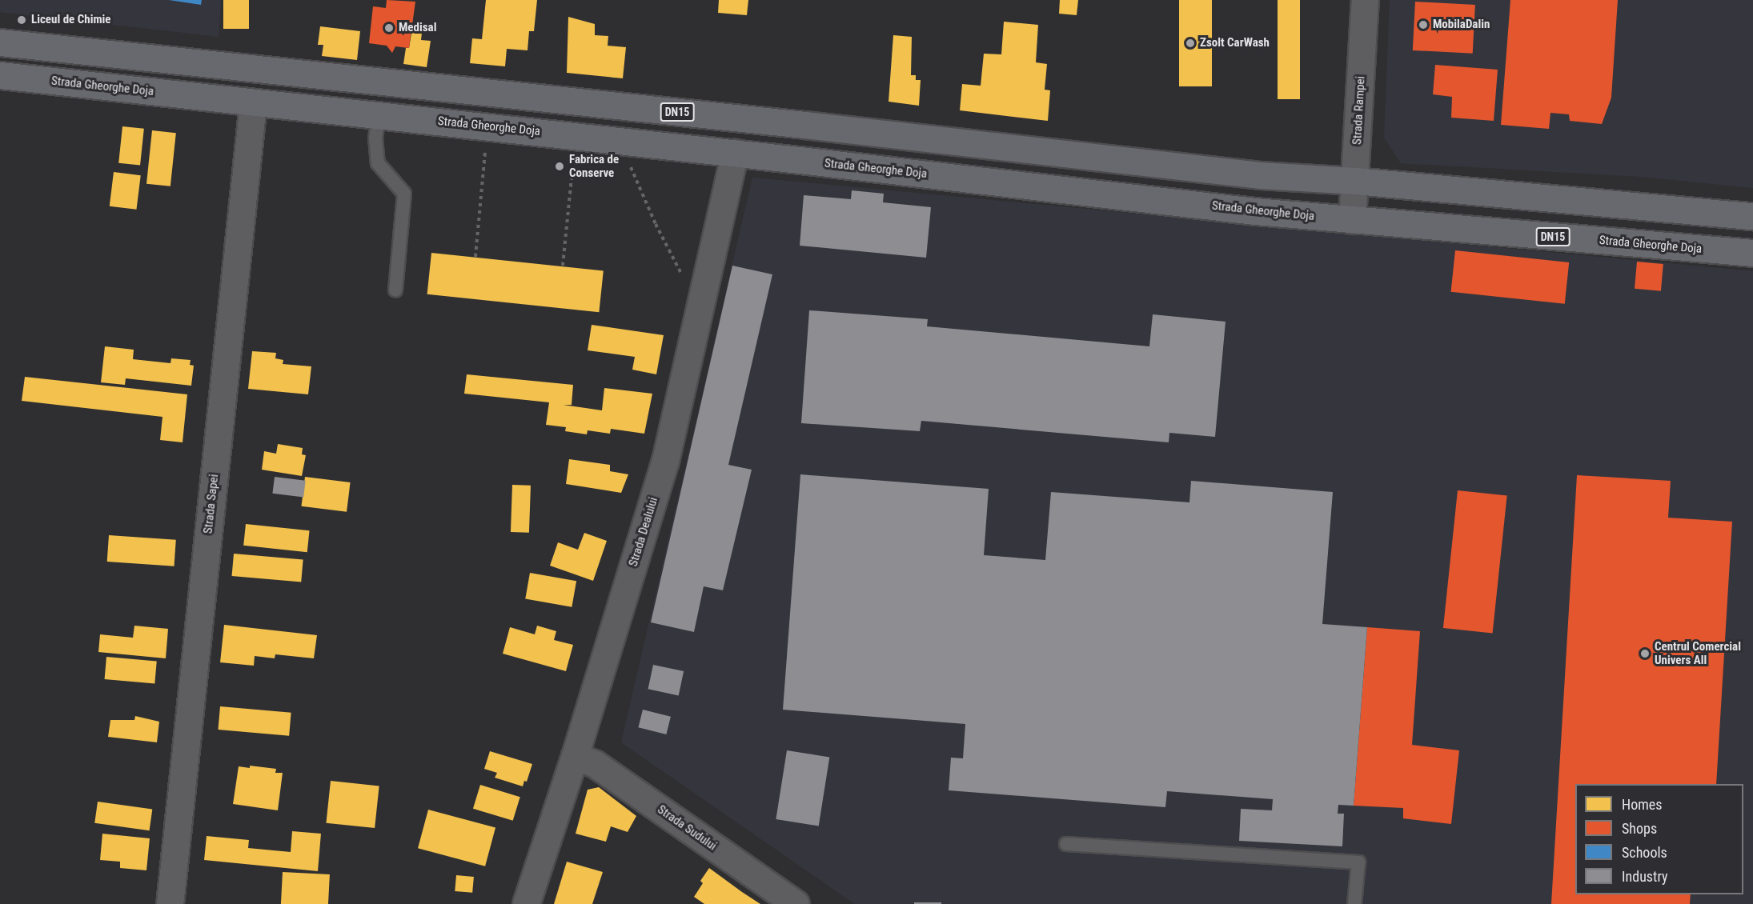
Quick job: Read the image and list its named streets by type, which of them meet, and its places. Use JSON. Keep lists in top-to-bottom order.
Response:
{
  "streets": {
    "main road": ["Strada Gheorghe Doja", "DN15"],
    "street": [
      "Strada Rampei",
      "Strada Sapei",
      "Strada Dealului",
      "Strada Sudului"
    ]
  },
  "crossings": [
    ["Strada Gheorghe Doja", "Strada Rampei"],
    ["Strada Gheorghe Doja", "Strada Sapei"],
    ["Strada Gheorghe Doja", "Strada Dealului"],
    ["Strada Rampei", "DN15"],
    ["Strada Dealului", "Strada Sudului"]
  ],
  "places": [
    "Liceul de Chimie",
    "MobilaDalin",
    "Medisal",
    "Zsolt CarWash",
    "Fabrica de Conserve",
    "Centrul Comercial Univers All"
  ],
  "legend": [
    "Homes",
    "Shops",
    "Schools",
    "Industry"
  ]
}
